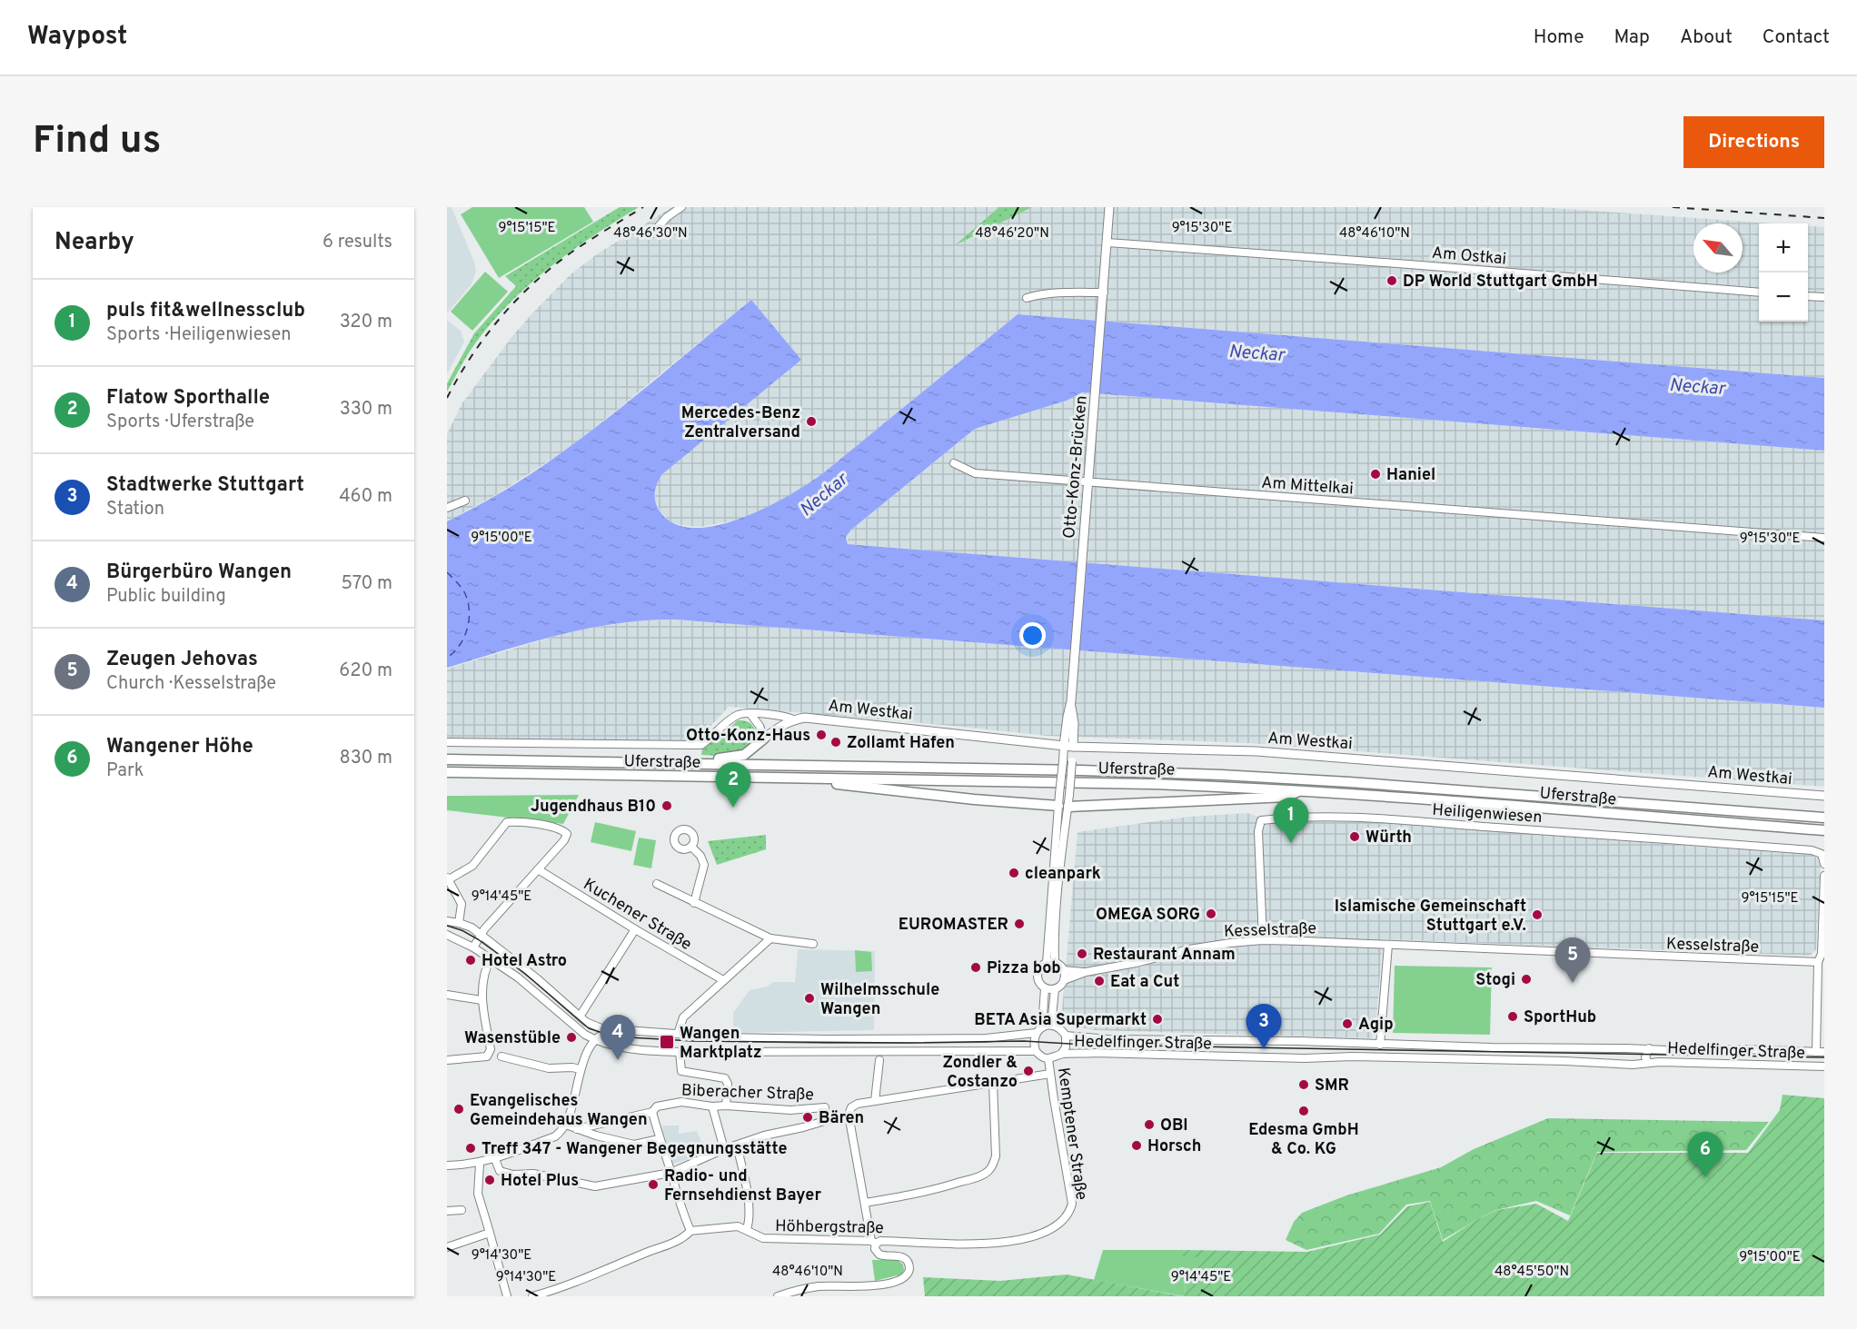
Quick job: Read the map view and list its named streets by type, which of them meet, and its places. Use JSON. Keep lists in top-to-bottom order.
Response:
{
  "streets": {
    "highway": ["Uferstraße"],
    "main road": ["Otto-Konz-Brücken", "Am Westkai"],
    "street": [
      "Am Ostkai",
      "Am Mittelkai",
      "Heiligenwiesen",
      "Kuchener Straße",
      "Kesselstraße",
      "Hedelfinger Straße",
      "Biberacher Straße",
      "Kemptener Straße",
      "Höhbergstraße"
    ]
  },
  "crossings": [
    ["Am Ostkai", "Otto-Konz-Brücken"],
    ["Otto-Konz-Brücken", "Am Mittelkai"],
    ["Otto-Konz-Brücken", "Am Westkai"],
    ["Otto-Konz-Brücken", "Kesselstraße"],
    ["Otto-Konz-Brücken", "Hedelfinger Straße"],
    ["Otto-Konz-Brücken", "Kemptener Straße"],
    ["Heiligenwiesen", "Kesselstraße"],
    ["Hedelfinger Straße", "Kemptener Straße"],
    ["Kemptener Straße", "Höhbergstraße"]
  ],
  "water": ["Neckar"],
  "places": {
    "other": [
      "DP World Stuttgart GmbH",
      "Mercedes-Benz Zentralversand",
      "Haniel",
      "Otto-Konz-Haus",
      "Zollamt Hafen",
      "Jugendhaus B10",
      "Würth",
      "cleanpark",
      "OMEGA SORG",
      "Islamische Gemeinschaft Stuttgart e.V.",
      "EUROMASTER",
      "Restaurant Annam",
      "Hotel Astro",
      "Pizza bob",
      "Stogi",
      "Eat a Cut",
      "Wilhelmsschule Wangen",
      "SportHub",
      "BETA Asia Supermarkt",
      "Agip",
      "Wasenstüble",
      "Zondler & Costanzo",
      "SMR",
      "Evangelisches Gemeindehaus Wangen",
      "Edesma GmbH & Co. KG",
      "Bären",
      "OBI",
      "Horsch",
      "Treff 347 - Wangener Begegnungsstätte",
      "Hotel Plus",
      "Radio- und Fernsehdienst Bayer"
    ],
    "transit": ["Wangen Marktplatz"]
  },
  "north": "top left",
  "page": {
    "header": "Waypost",
    "nav": [
      "Home",
      "Map",
      "About",
      "Contact"
    ],
    "buttons": "Directions",
    "title": "Find us",
    "heading": ["Nearby", "6 results"],
    "map_buttons": ["+", "−"],
    "list": [
      {
        "mark": "1",
        "name": "puls fit&wellnessclub",
        "note": "Sports · Heiligenwiesen",
        "value": "320 m"
      },
      {
        "mark": "2",
        "name": "Flatow Sporthalle",
        "note": "Sports · Uferstraße",
        "value": "330 m"
      },
      {
        "mark": "3",
        "name": "Stadtwerke Stuttgart",
        "note": "Station",
        "value": "460 m"
      },
      {
        "mark": "4",
        "name": "Bürgerbüro Wangen",
        "note": "Public building",
        "value": "570 m"
      },
      {
        "mark": "5",
        "name": "Zeugen Jehovas",
        "note": "Church · Kesselstraße",
        "value": "620 m"
      },
      {
        "mark": "6",
        "name": "Wangener Höhe",
        "note": "Park",
        "value": "830 m"
      }
    ],
    "pins": [
      "2",
      "1",
      "5",
      "3",
      "4",
      "6"
    ]
  },
  "coordinates": [
    "9°15'15\"E",
    "9°15'30\"E",
    "48°46'20\"N",
    "48°46'30\"N",
    "48°46'10\"N",
    "9°15'00\"E",
    "9°14'45\"E",
    "9°14'30\"E",
    "48°45'50\"N"
  ]
}
